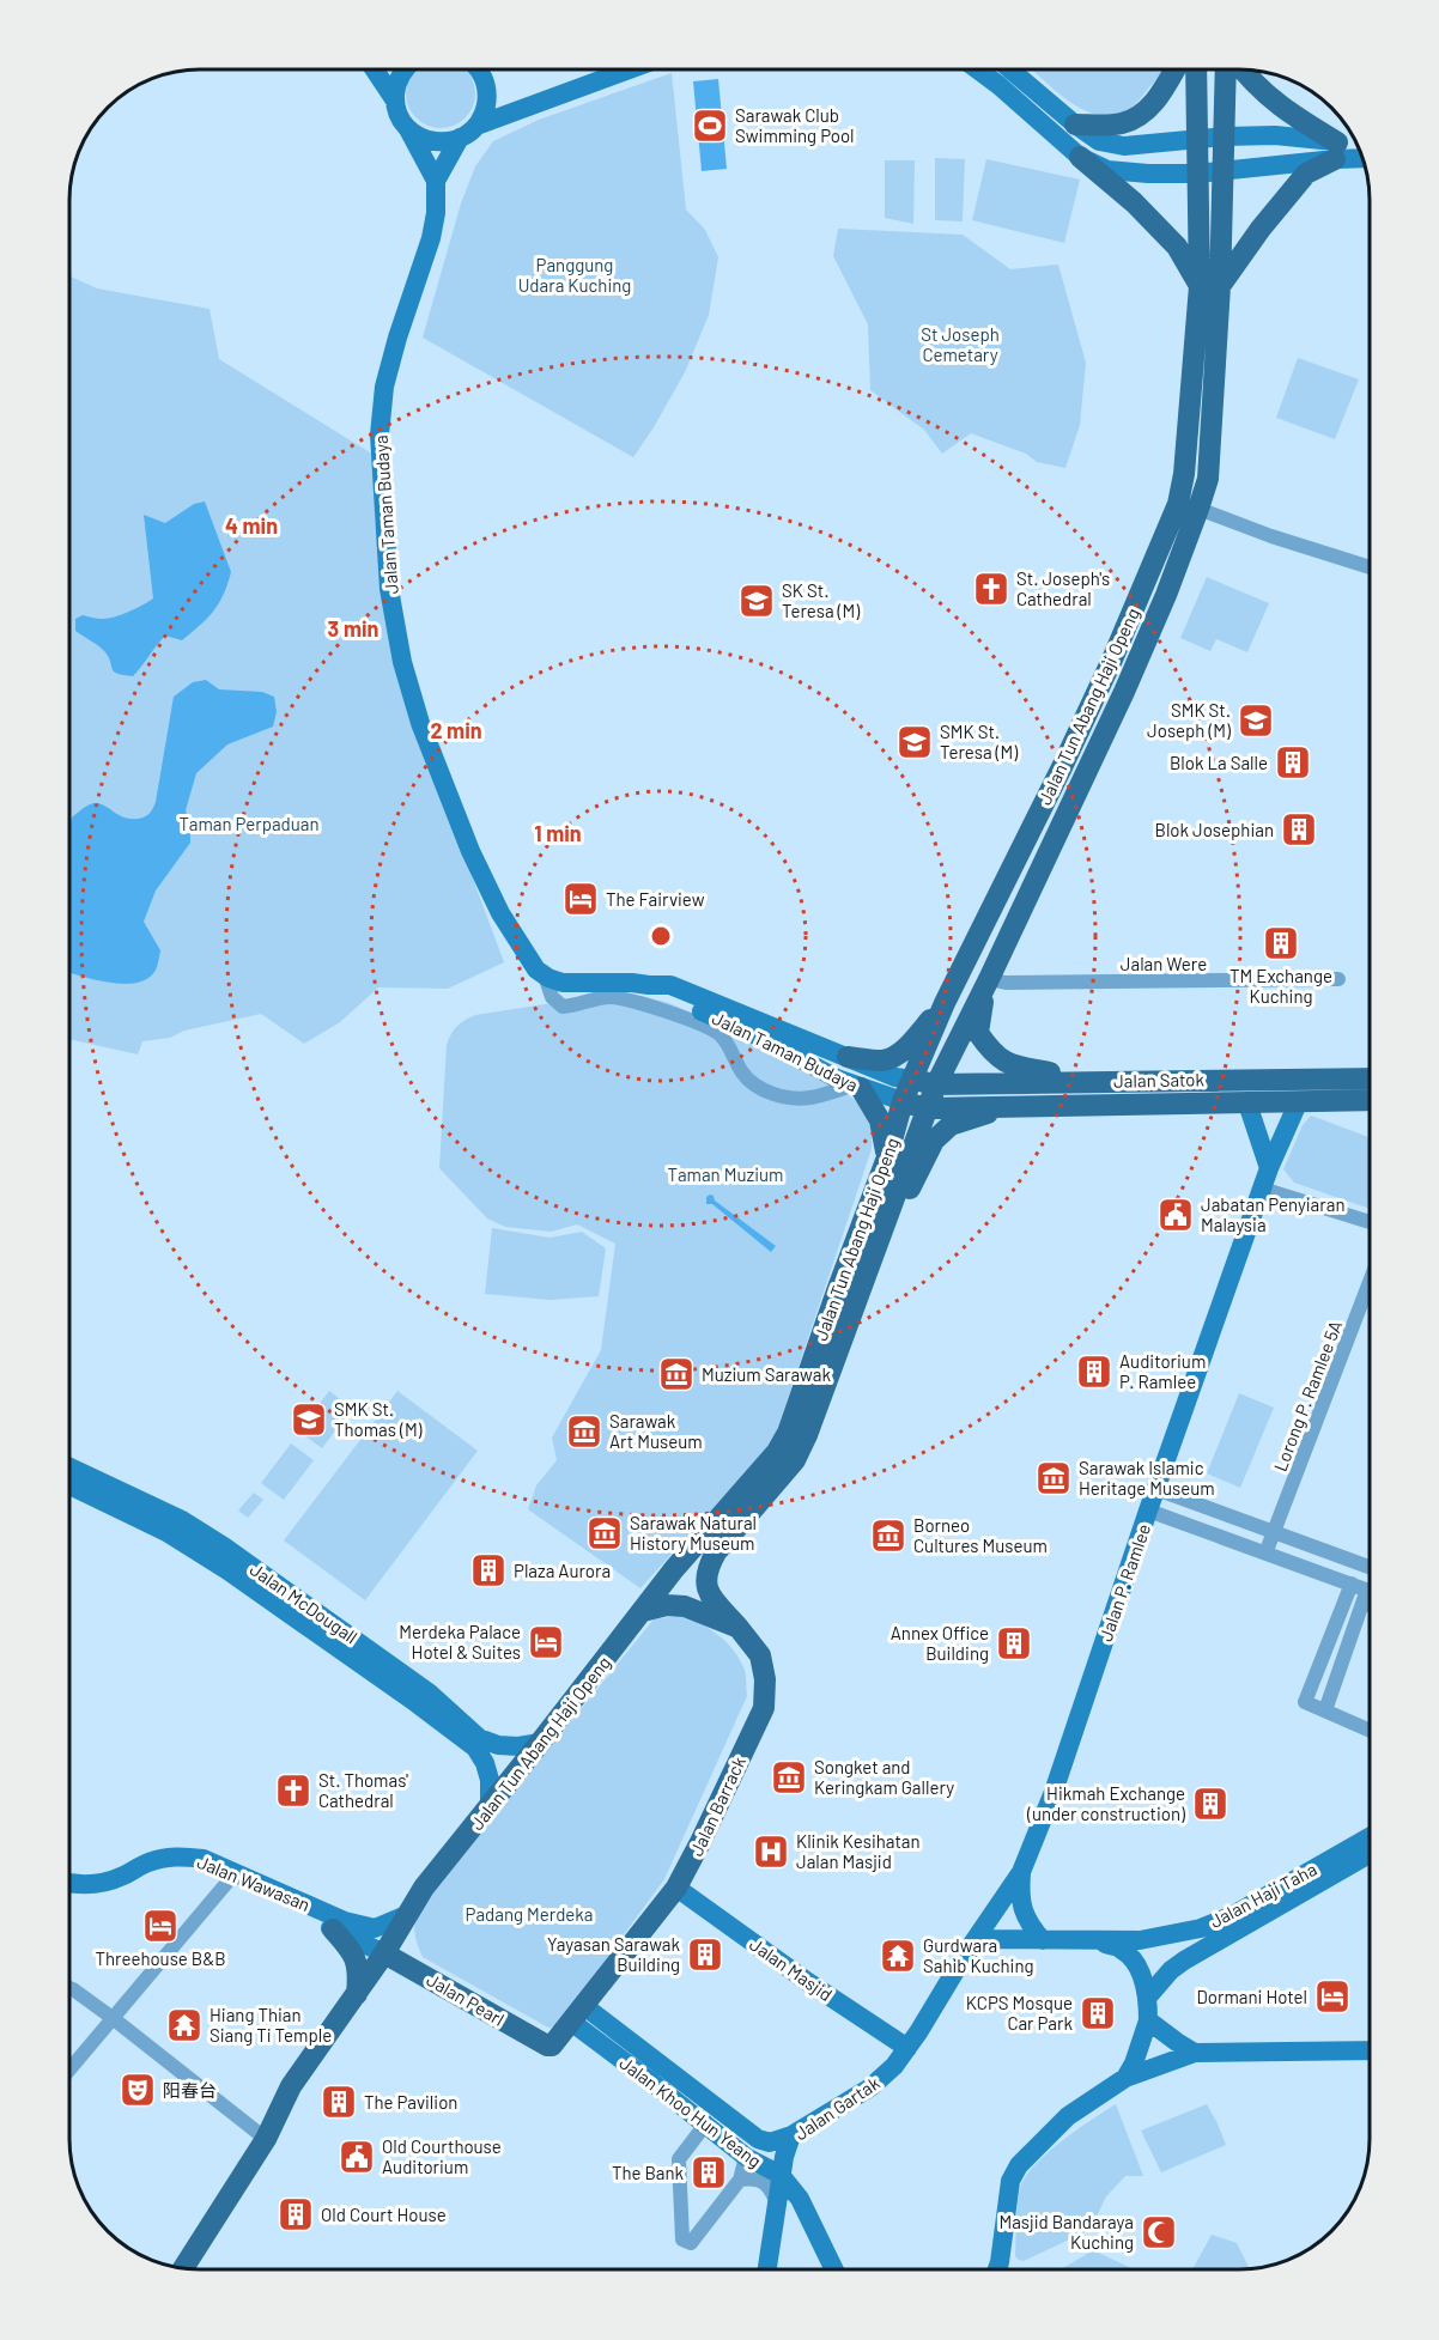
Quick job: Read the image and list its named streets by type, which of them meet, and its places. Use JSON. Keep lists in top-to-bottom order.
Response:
{
  "streets": {
    "main road": [
      "Jalan Taman Budaya",
      "Jalan Tun Abang Haji Openg",
      "Jalan Satok",
      "Jalan P. Ramlee",
      "Jalan McDougall",
      "Jalan Barrack",
      "Jalan Wawasan",
      "Jalan Haji Taha",
      "Jalan Masjid",
      "Jalan Pearl",
      "Jalan Gartak",
      "Jalan Khoo Hun Yeang"
    ],
    "street": ["Jalan Were", "Lorong P. Ramlee 5A"]
  },
  "crossings": [
    ["Jalan Taman Budaya", "Jalan Tun Abang Haji Openg"],
    ["Jalan Taman Budaya", "Jalan Satok"],
    ["Jalan Tun Abang Haji Openg", "Jalan Were"],
    ["Jalan Tun Abang Haji Openg", "Jalan Satok"],
    ["Jalan Tun Abang Haji Openg", "Jalan McDougall"],
    ["Jalan Tun Abang Haji Openg", "Jalan Barrack"],
    ["Jalan Tun Abang Haji Openg", "Jalan Wawasan"],
    ["Jalan Tun Abang Haji Openg", "Jalan Pearl"],
    ["Jalan Satok", "Jalan P. Ramlee"],
    ["Jalan P. Ramlee", "Jalan Haji Taha"],
    ["Jalan P. Ramlee", "Jalan Masjid"],
    ["Jalan P. Ramlee", "Jalan Gartak"],
    ["Jalan Barrack", "Jalan Masjid"],
    ["Jalan Barrack", "Jalan Pearl"],
    ["Jalan Barrack", "Jalan Khoo Hun Yeang"],
    ["Jalan Wawasan", "Jalan Pearl"],
    ["Jalan Masjid", "Jalan Gartak"],
    ["Jalan Gartak", "Jalan Khoo Hun Yeang"]
  ],
  "parks": [
    "Panggung Udara Kuching",
    "St Joseph Cemetary",
    "Taman Perpaduan",
    "Taman Muzium",
    "Padang Merdeka"
  ],
  "places": {
    "sports": ["Sarawak Club Swimming Pool"],
    "church": ["St. Joseph's Cathedral", "St. Thomas' Cathedral"],
    "school or university": [
      "SK St. Teresa (M)",
      "SMK St. Joseph (M)",
      "SMK St. Teresa (M)",
      "SMK St. Thomas (M)"
    ],
    "building": [
      "Blok La Salle",
      "Blok Josephian",
      "TM Exchange Kuching",
      "Auditorium P. Ramlee",
      "Plaza Aurora",
      "Annex Office Building",
      "Hikmah Exchange (under construction)",
      "Yayasan Sarawak Building",
      "KCPS Mosque Car Park",
      "The Pavilion",
      "The Bank",
      "Old Court House"
    ],
    "hotel": [
      "The Fairview",
      "Merdeka Palace Hotel & Suites",
      "Threehouse B&B",
      "Dormani Hotel"
    ],
    "public building": ["Jabatan Penyiaran Malaysia", "Old Courthouse Auditorium"],
    "museum": [
      "Muzium Sarawak",
      "Sarawak Art Museum",
      "Sarawak Islamic Heritage Museum",
      "Sarawak Natural History Museum",
      "Borneo Cultures Museum",
      "Songket and Keringkam Gallery"
    ],
    "hospital": ["Klinik Kesihatan Jalan Masjid"],
    "temple": ["Gurdwara Sahib Kuching", "Hiang Thian Siang Ti Temple"],
    "theatre": ["阳春台"],
    "mosque": ["Masjid Bandaraya Kuching"]
  },
  "rings": [
    "4 min",
    "3 min",
    "2 min",
    "1 min"
  ]
}
